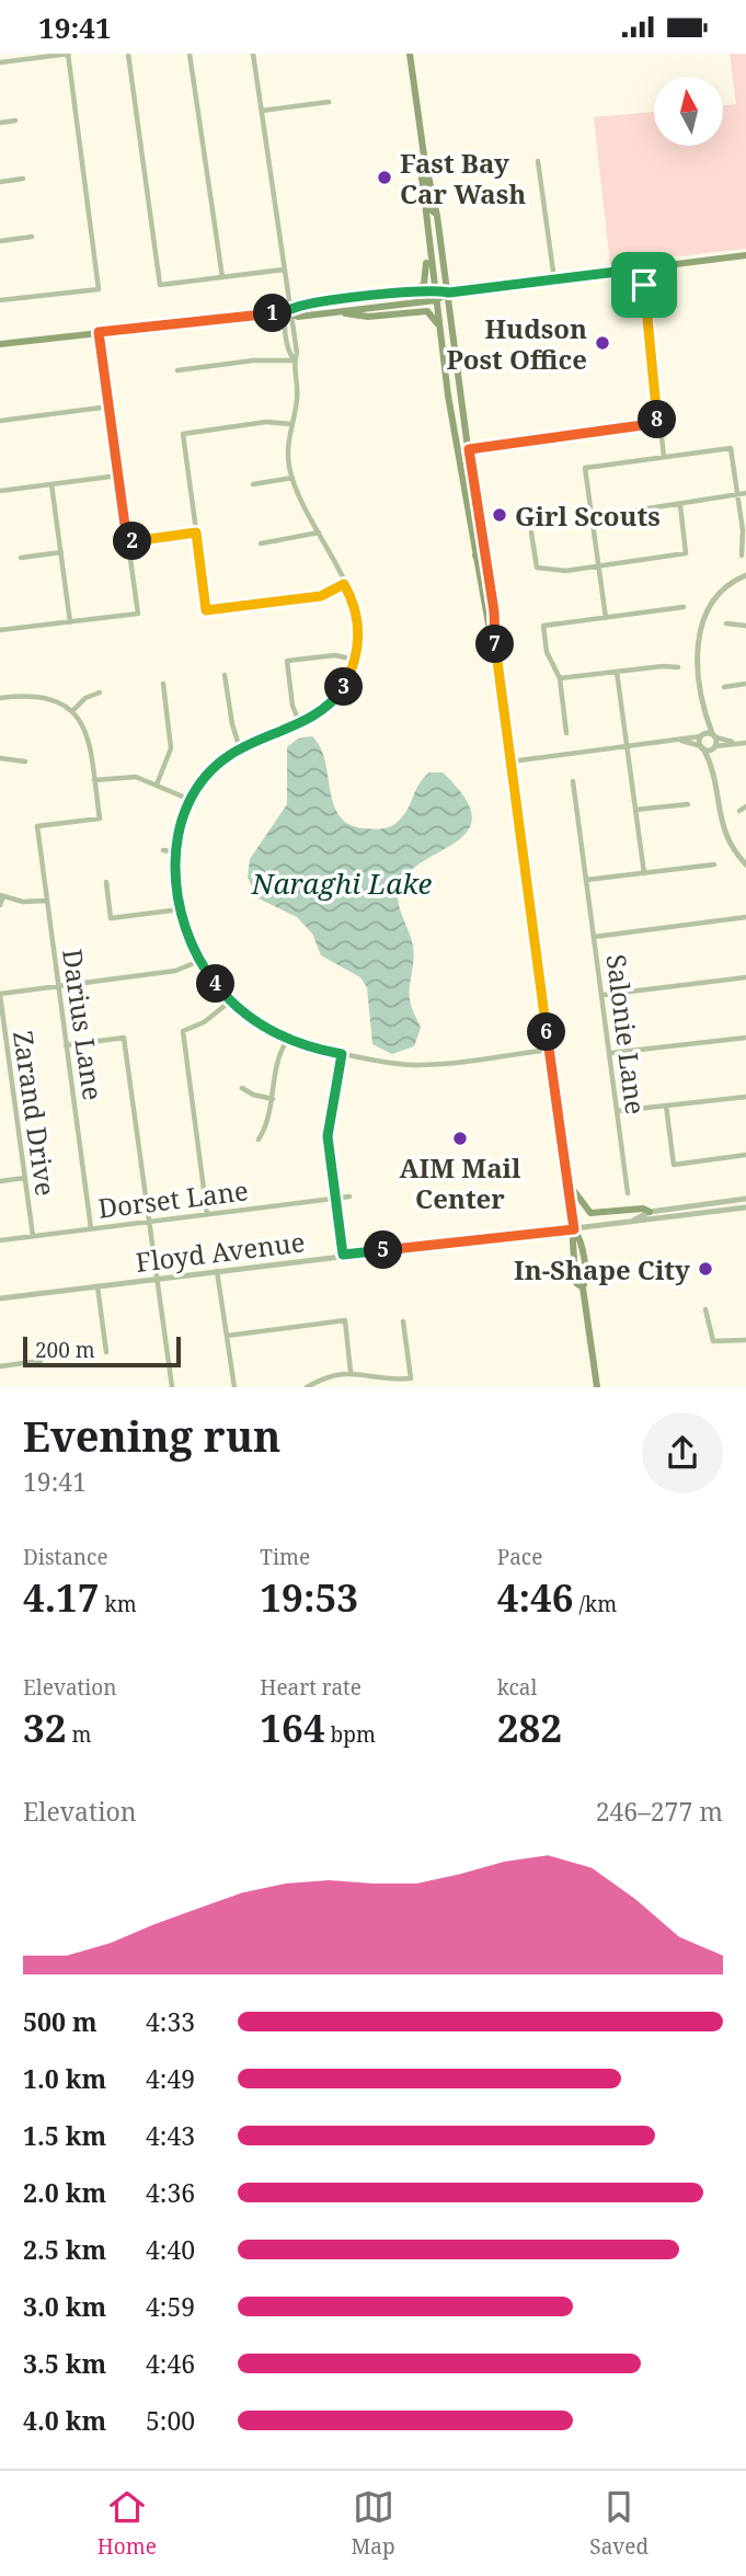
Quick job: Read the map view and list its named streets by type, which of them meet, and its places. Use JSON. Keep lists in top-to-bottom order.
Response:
{
  "streets": {
    "street": [
      "Darius Lane",
      "Salonie Lane",
      "Zarand Drive",
      "Dorset Lane",
      "Floyd Avenue"
    ]
  },
  "crossings": [
    ["Darius Lane", "Dorset Lane"],
    ["Zarand Drive", "Dorset Lane"]
  ],
  "water": ["Naraghi Lake"],
  "places": [
    "Fast Bay Car Wash",
    "Hudson Post Office",
    "Girl Scouts",
    "AIM Mail Center",
    "In-Shape City"
  ],
  "scale_bar": "200 m",
  "north": "top",
  "page": {
    "status": "19:41",
    "pins": [
      "1",
      "8",
      "2",
      "7",
      "3",
      "4",
      "6",
      "5"
    ],
    "scale": "200 m",
    "heading": ["Evening run", "19:41"],
    "stats": [
      ["Distance", "4.17 km"],
      ["Time", "19:53"],
      ["Pace", "4:46 /km"],
      ["Elevation", "32 m"],
      ["Heart rate", "164 bpm"],
      ["kcal", "282"]
    ],
    "chart": ["Elevation", "246–277 m"],
    "list": [
      {
        "name": "500 m",
        "note": "4:33"
      },
      {
        "name": "1.0 km",
        "note": "4:49"
      },
      {
        "name": "1.5 km",
        "note": "4:43"
      },
      {
        "name": "2.0 km",
        "note": "4:36"
      },
      {
        "name": "2.5 km",
        "note": "4:40"
      },
      {
        "name": "3.0 km",
        "note": "4:59"
      },
      {
        "name": "3.5 km",
        "note": "4:46"
      },
      {
        "name": "4.0 km",
        "note": "5:00"
      }
    ],
    "tabs": ["Home", "Map", "Saved"]
  }
}
